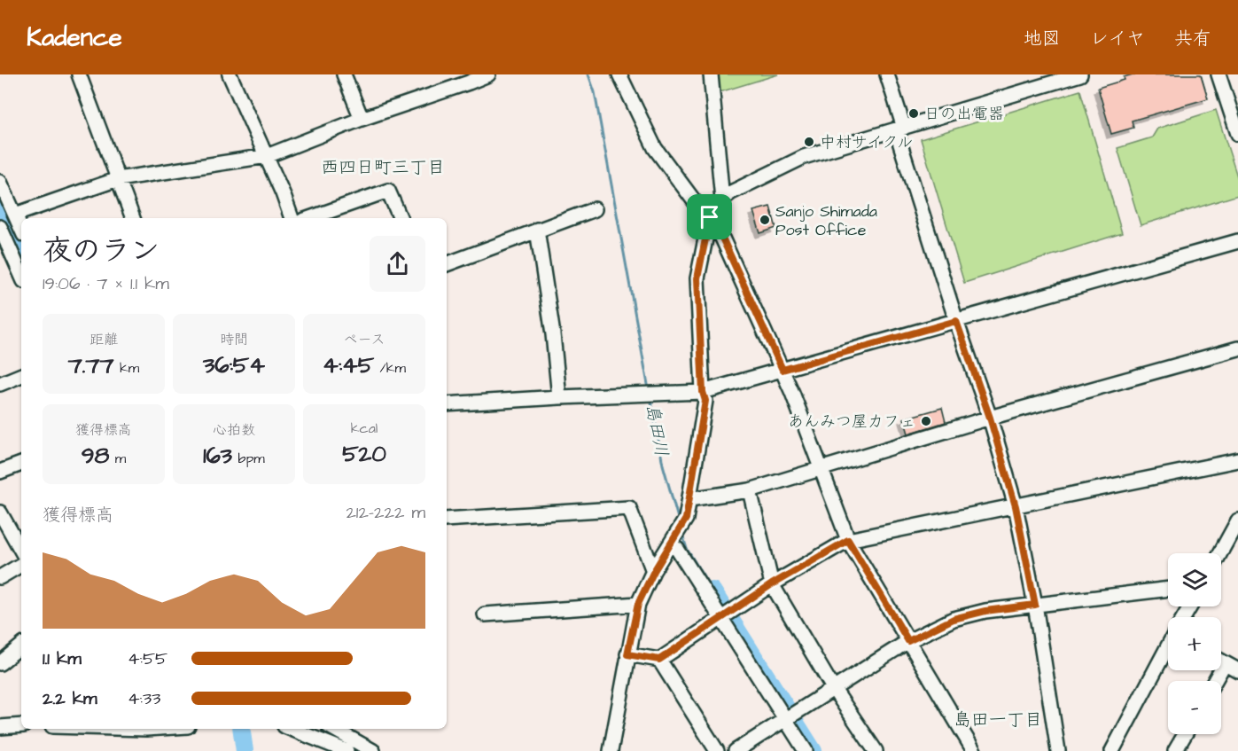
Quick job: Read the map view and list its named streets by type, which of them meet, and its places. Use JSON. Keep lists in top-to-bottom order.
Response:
{
  "districts": ["西四日町三丁目", "島田一丁目"],
  "water": ["島田川"],
  "places": [
    "日の出電器",
    "中村サイクル",
    "Sanjo Shimada Post Office",
    "あんみつ屋カフェ"
  ],
  "page": {
    "header": "Kadence",
    "nav": ["地図", "レイヤ", "共有"],
    "heading": ["夜のラン", "19:06 · 7 × 1.1 km"],
    "stats": [
      ["距離", "7.77 km"],
      ["時間", "36:54"],
      ["ペース", "4:45 /km"],
      ["獲得標高", "98 m"],
      ["心拍数", "163 bpm"],
      ["kcal", "520"]
    ],
    "chart": ["獲得標高", "212–222 m"],
    "map_buttons": ["+", "−"],
    "list": [
      {
        "name": "1.1 km",
        "note": "4:55"
      },
      {
        "name": "2.2 km",
        "note": "4:33"
      }
    ]
  }
}
